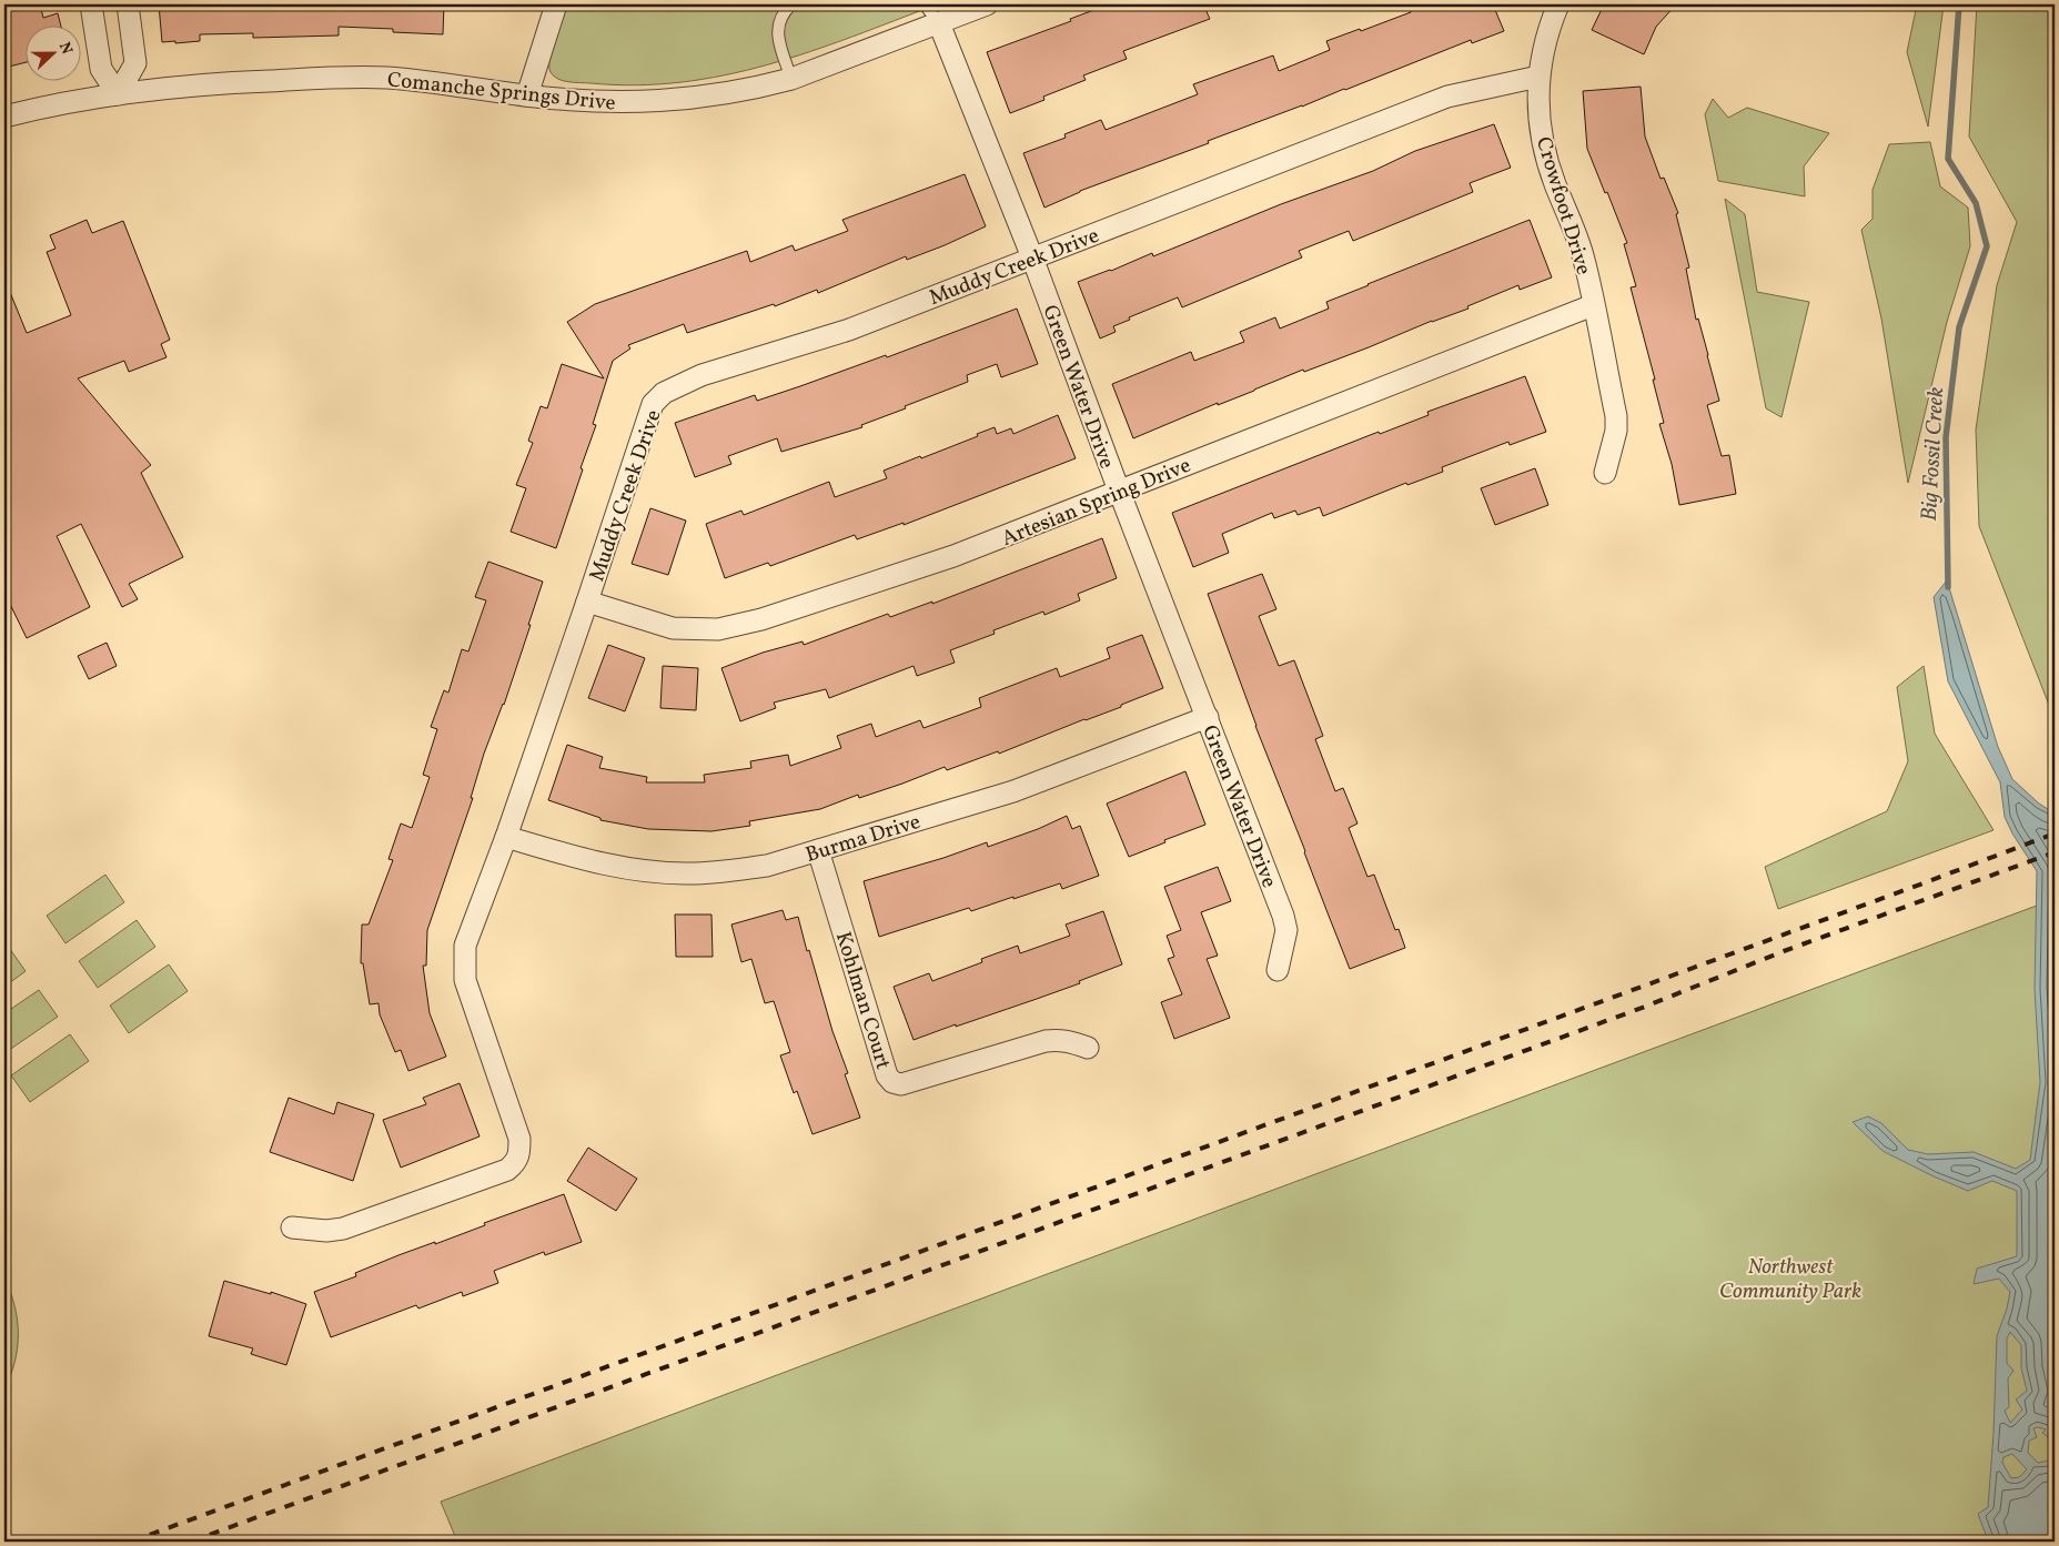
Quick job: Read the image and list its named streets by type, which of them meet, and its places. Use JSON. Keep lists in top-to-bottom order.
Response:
{
  "streets": {
    "street": [
      "Comanche Springs Drive",
      "Crowfoot Drive",
      "Muddy Creek Drive",
      "Green Water Drive",
      "Artesian Spring Drive",
      "Burma Drive",
      "Kohlman Court"
    ]
  },
  "crossings": [
    ["Comanche Springs Drive", "Green Water Drive"],
    ["Crowfoot Drive", "Muddy Creek Drive"],
    ["Crowfoot Drive", "Artesian Spring Drive"],
    ["Muddy Creek Drive", "Green Water Drive"],
    ["Muddy Creek Drive", "Artesian Spring Drive"],
    ["Muddy Creek Drive", "Burma Drive"],
    ["Green Water Drive", "Artesian Spring Drive"],
    ["Green Water Drive", "Burma Drive"],
    ["Burma Drive", "Kohlman Court"]
  ],
  "water": ["Big Fossil Creek"],
  "parks": ["Northwest Community Park"],
  "north": "right"
}
